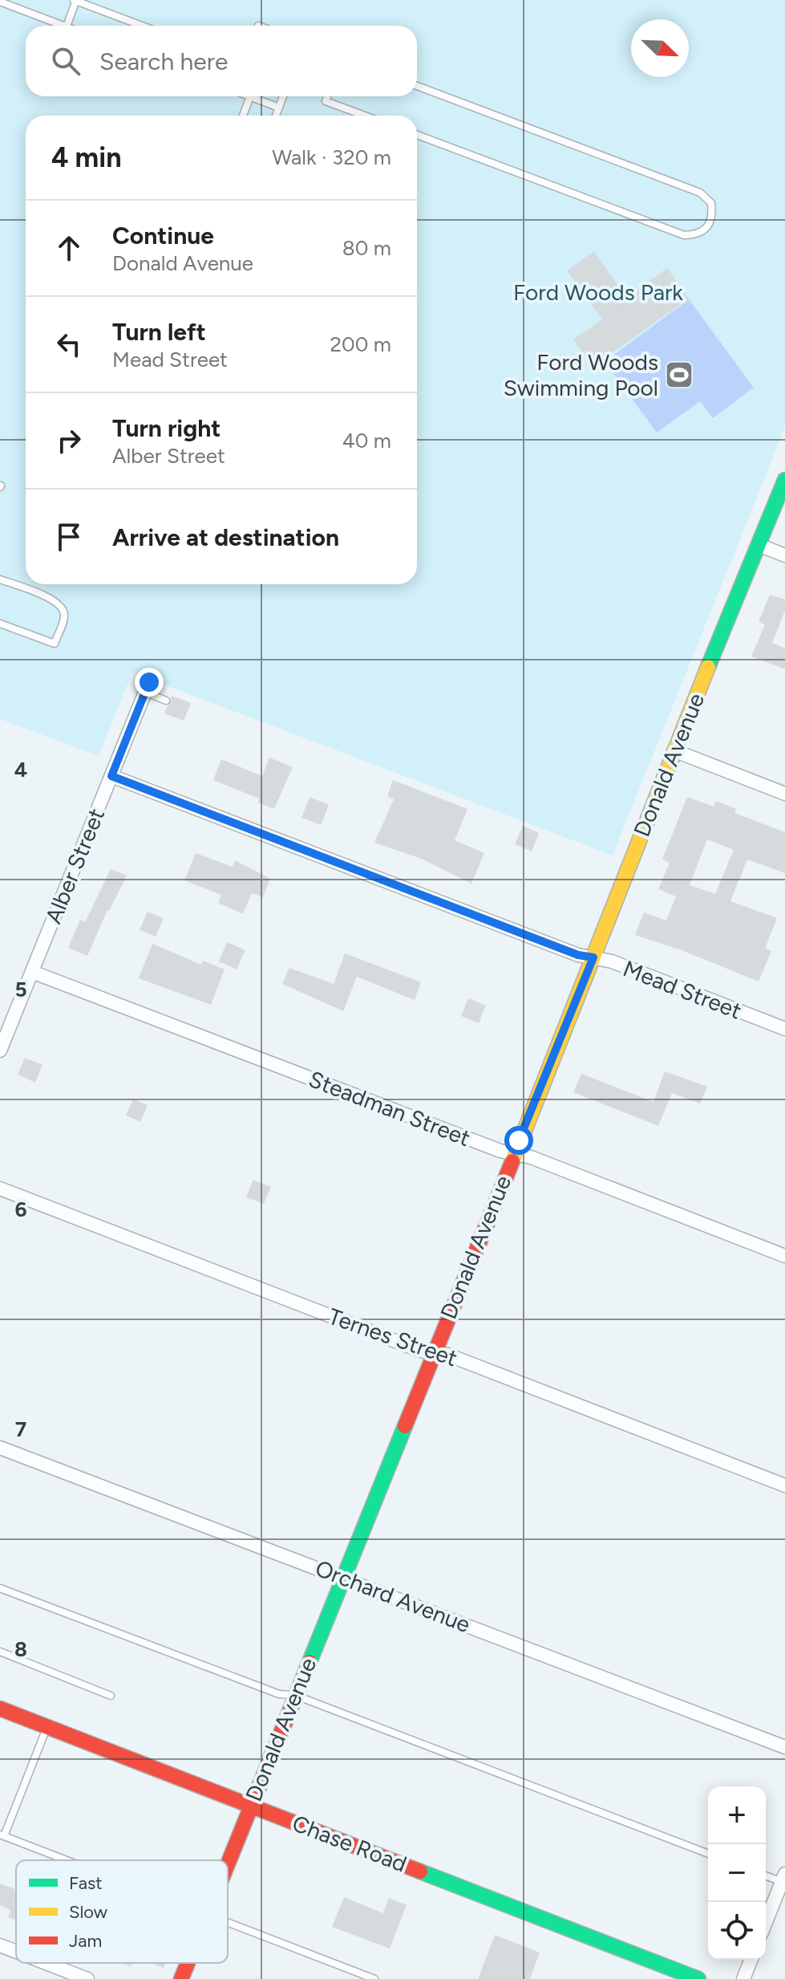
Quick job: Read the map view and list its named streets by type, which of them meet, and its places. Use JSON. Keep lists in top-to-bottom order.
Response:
{
  "streets": {
    "street": [
      "Donald Avenue",
      "Alber Street",
      "Mead Street",
      "Steadman Street",
      "Ternes Street",
      "Orchard Avenue",
      "Chase Road"
    ]
  },
  "crossings": [
    ["Donald Avenue", "Mead Street"],
    ["Donald Avenue", "Steadman Street"],
    ["Donald Avenue", "Ternes Street"],
    ["Donald Avenue", "Orchard Avenue"],
    ["Donald Avenue", "Chase Road"],
    ["Alber Street", "Mead Street"],
    ["Alber Street", "Steadman Street"]
  ],
  "parks": ["Ford Woods Park"],
  "places": {
    "sports": ["Ford Woods Swimming Pool"]
  },
  "legend": ["Fast", "Slow", "Jam"],
  "north": "bottom right",
  "page": {
    "search": "Search here",
    "heading": ["4 min", "Walk · 320 m"],
    "list": [
      ["Continue", "Donald Avenue", "80 m"],
      ["Turn left", "Mead Street", "200 m"],
      ["Turn right", "Alber Street", "40 m"],
      "Arrive at destination"
    ],
    "map_buttons": ["+", "−"]
  },
  "grid": {
    "rows": [
      "4",
      "5",
      "6",
      "7",
      "8"
    ]
  }
}
